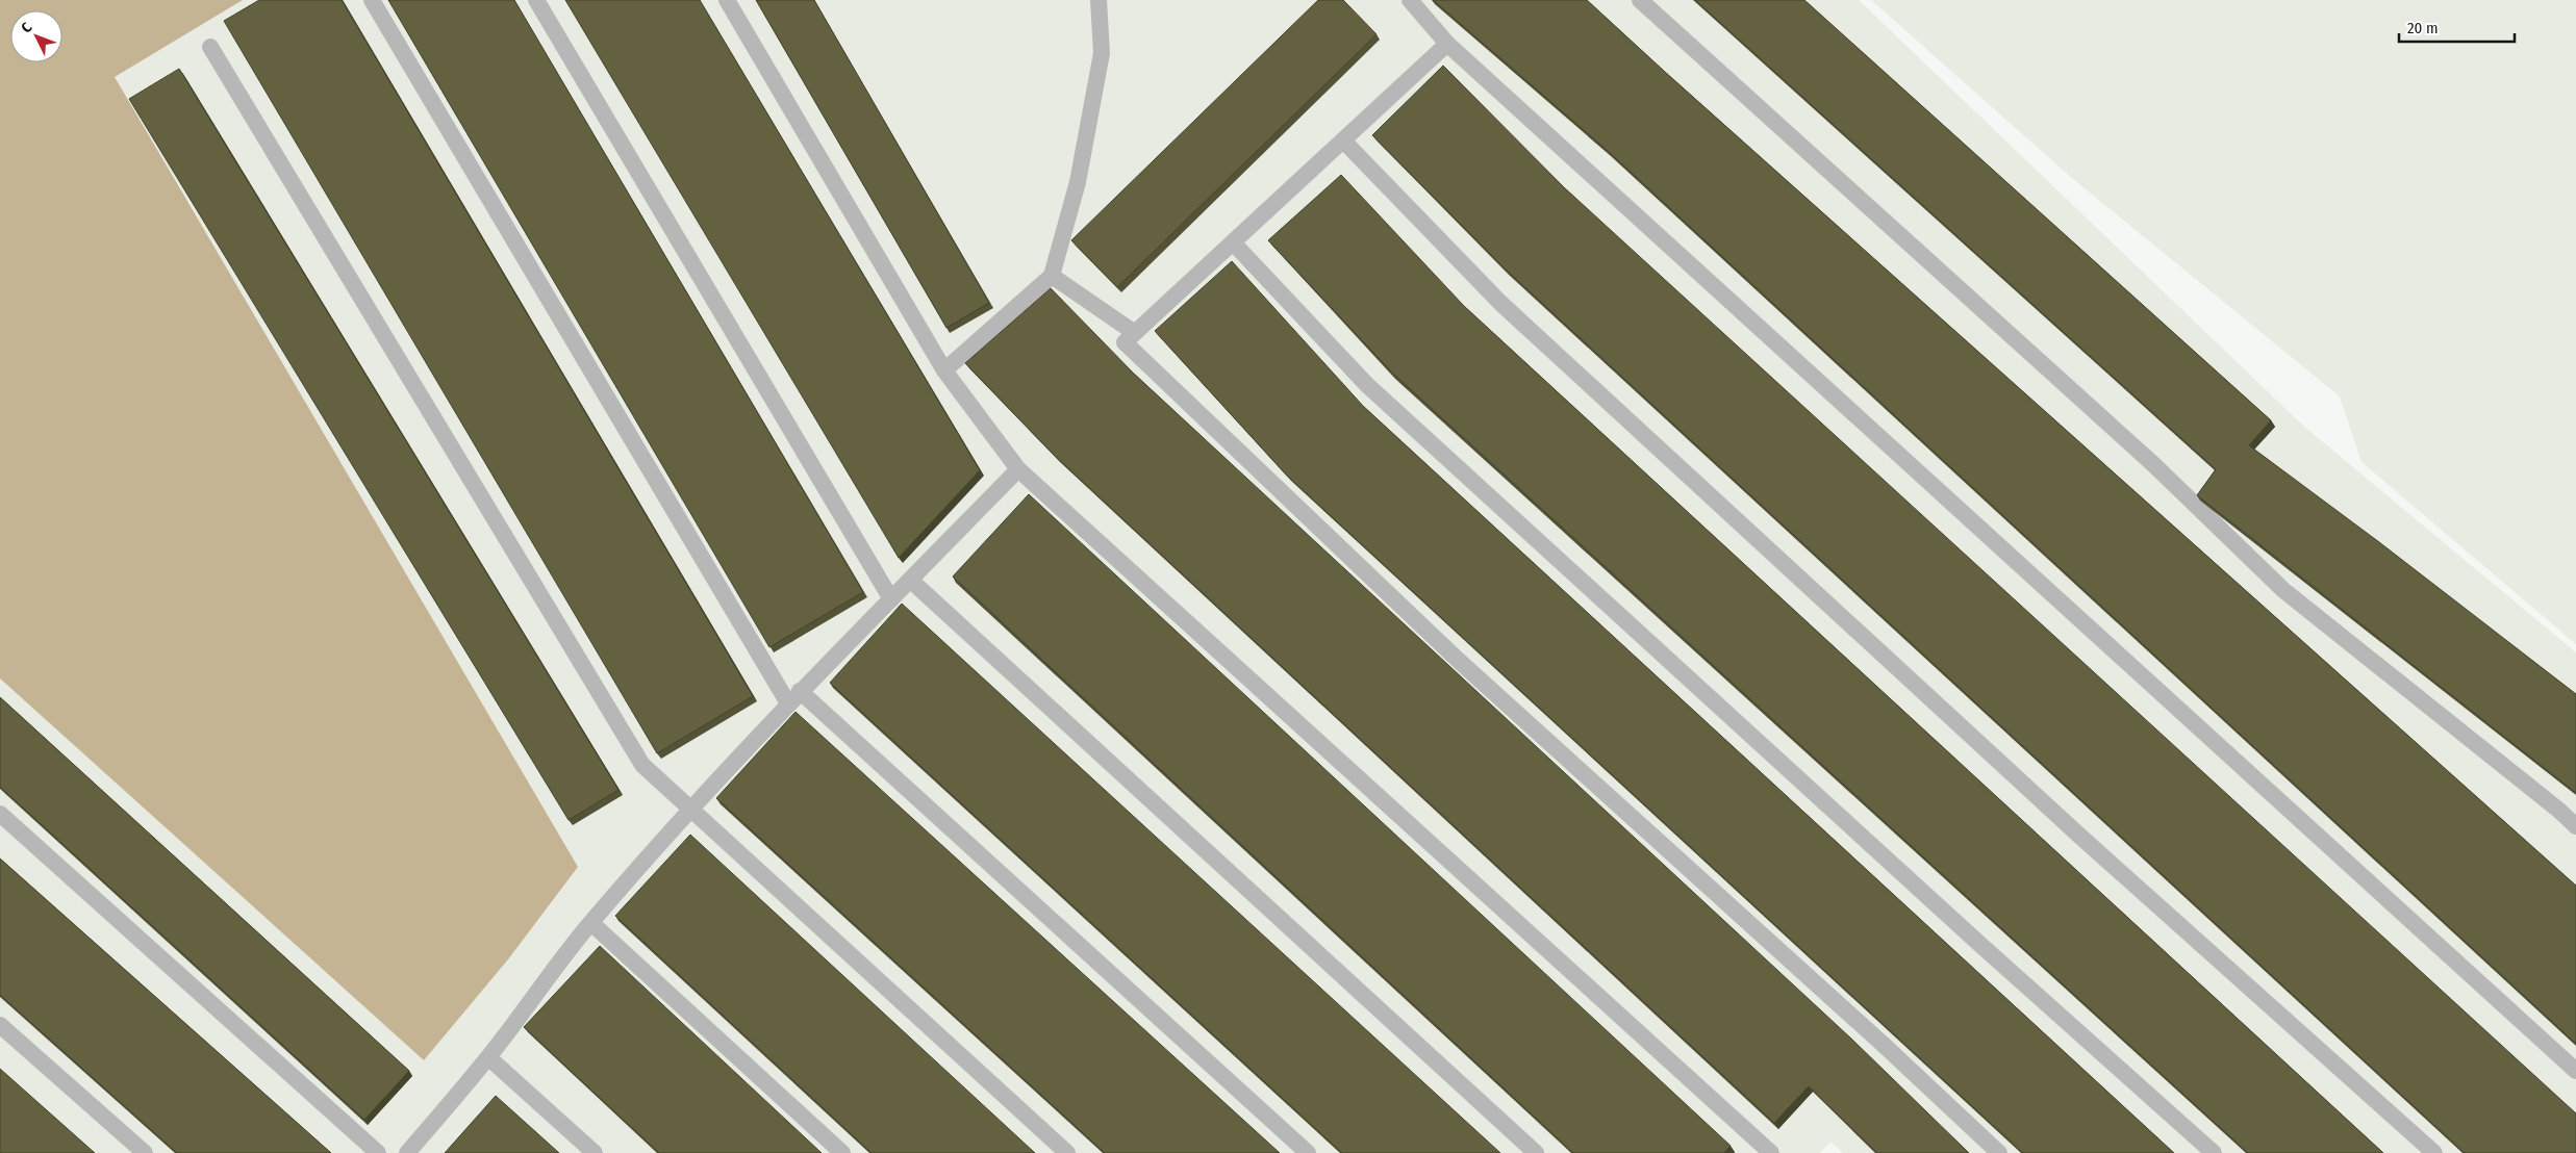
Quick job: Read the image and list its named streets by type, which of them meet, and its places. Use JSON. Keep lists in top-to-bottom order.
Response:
{
  "scale_bar": "20 m",
  "north": "top left"
}
